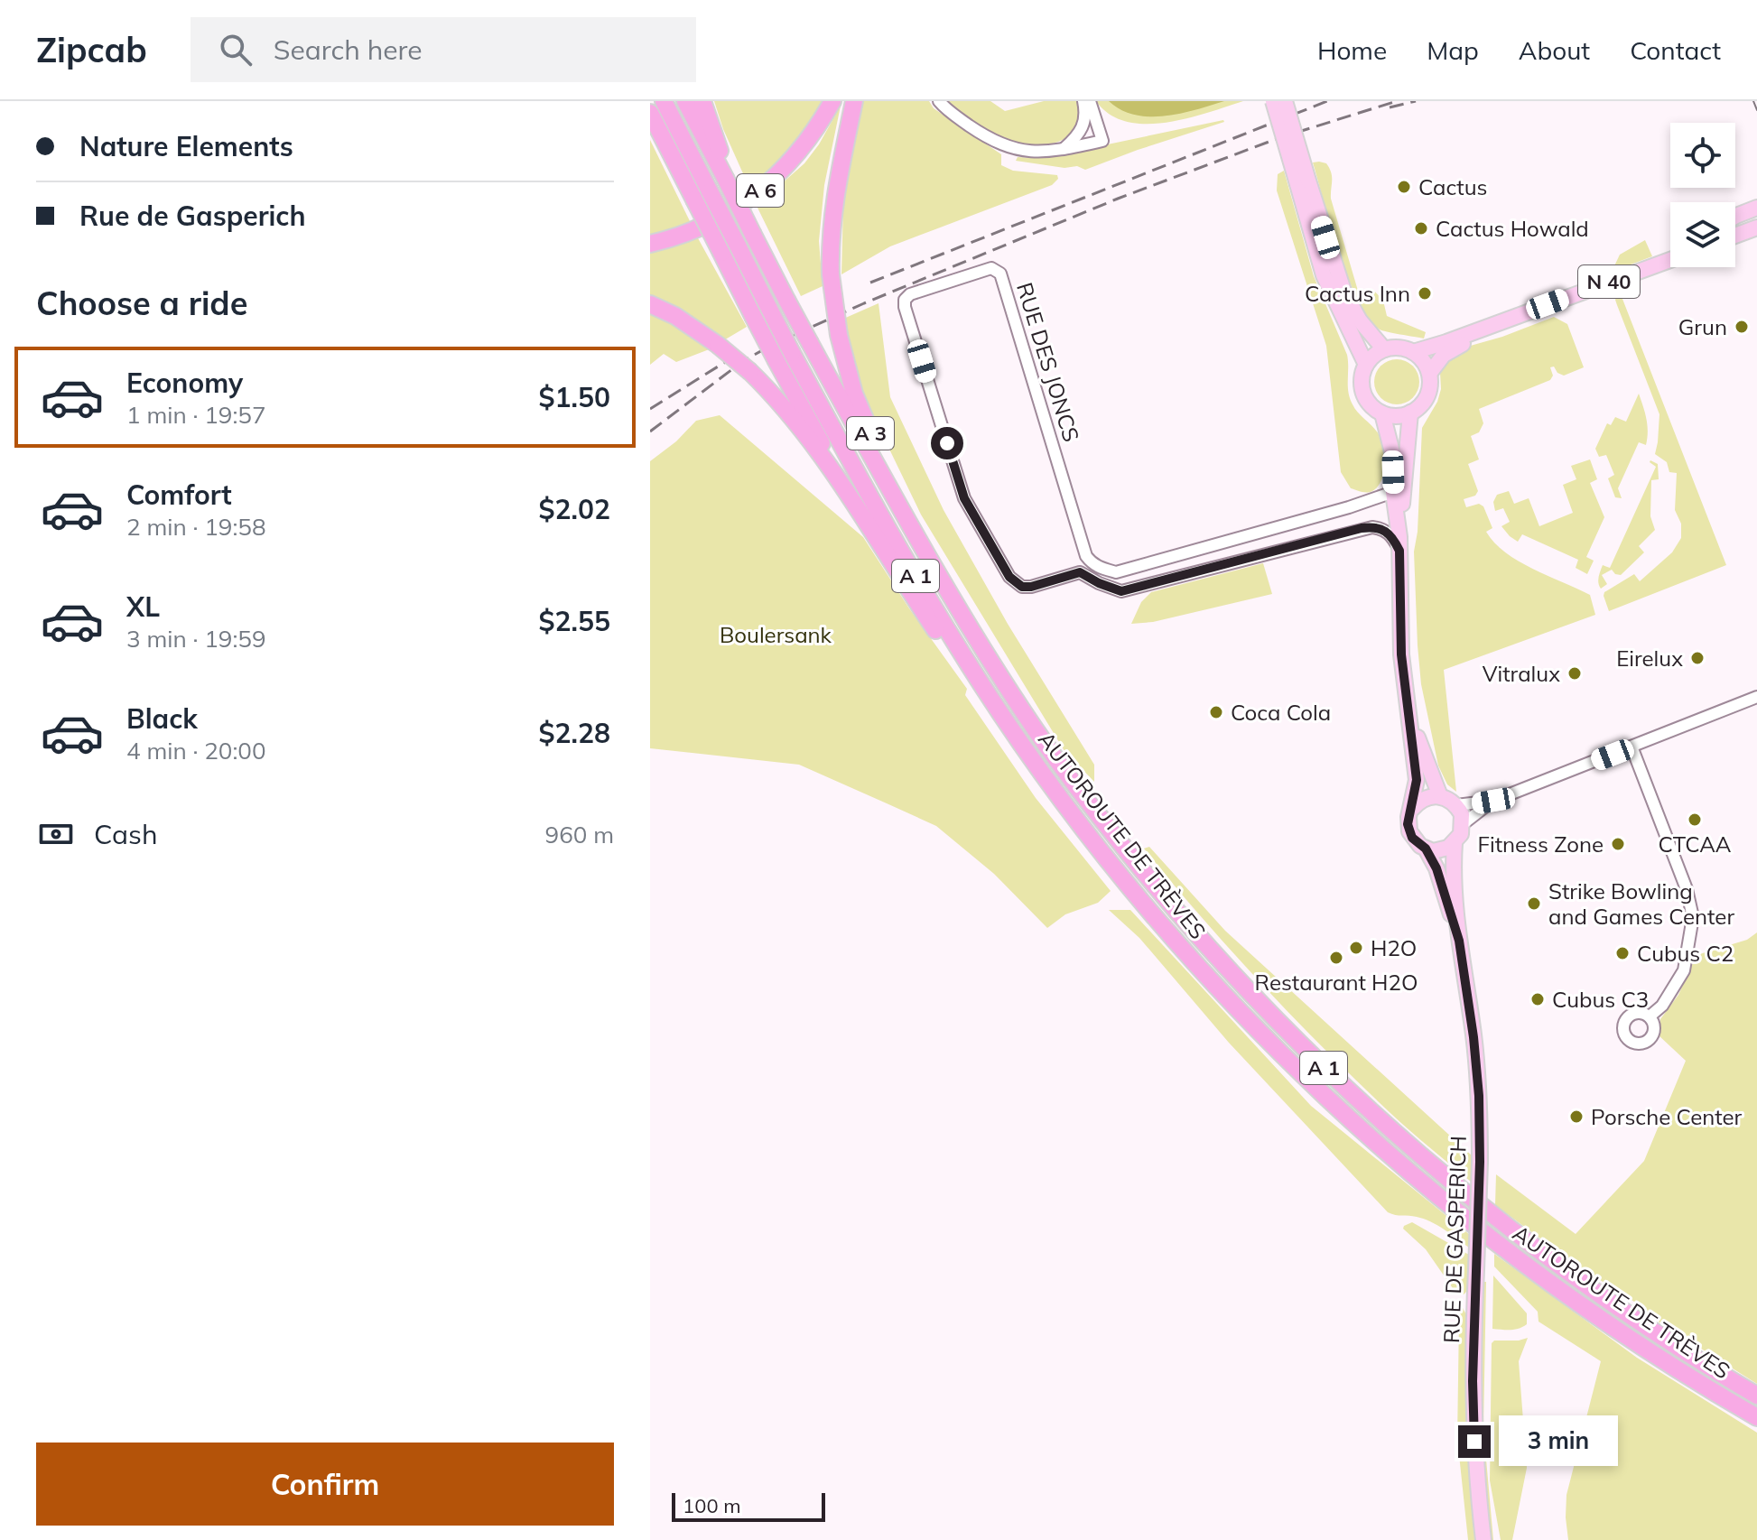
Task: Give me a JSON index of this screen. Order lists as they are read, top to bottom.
{
  "streets": {
    "highway": [
      "A 6",
      "A 3",
      "A 1",
      "AUTOROUTE DE TRÈVES"
    ],
    "main road": ["N 40", "RUE DE GASPERICH"],
    "street": ["RUE DES JONCS"]
  },
  "crossings": [
    ["A 3", "AUTOROUTE DE TRÈVES"],
    ["A 1", "AUTOROUTE DE TRÈVES"]
  ],
  "parks": ["Boulersank"],
  "places": [
    "Cactus",
    "Cactus Howald",
    "Cactus Inn",
    "Grun",
    "Eirelux",
    "Vitralux",
    "Coca Cola",
    "CTCAA",
    "Fitness Zone",
    "Strike Bowling and Games Center",
    "H2O",
    "Cubus C2",
    "Restaurant H2O",
    "Cubus C3",
    "Porsche Center"
  ],
  "scale_bar": "100 m",
  "page": {
    "header": "Zipcab",
    "search": "Search here",
    "nav": [
      "Home",
      "Map",
      "About",
      "Contact"
    ],
    "banner": ["Nature Elements", "Rue de Gasperich"],
    "heading": "Choose a ride",
    "list": [
      {
        "name": "Economy",
        "note": "1 min · 19:57",
        "value": "$1.50"
      },
      {
        "name": "Comfort",
        "note": "2 min · 19:58",
        "value": "$2.02"
      },
      {
        "name": "XL",
        "note": "3 min · 19:59",
        "value": "$2.55"
      },
      {
        "name": "Black",
        "note": "4 min · 20:00",
        "value": "$2.28"
      }
    ],
    "pay": ["Cash", "960 m"],
    "bubble": "3 min",
    "buttons": "Confirm",
    "scale": "100 m"
  }
}
